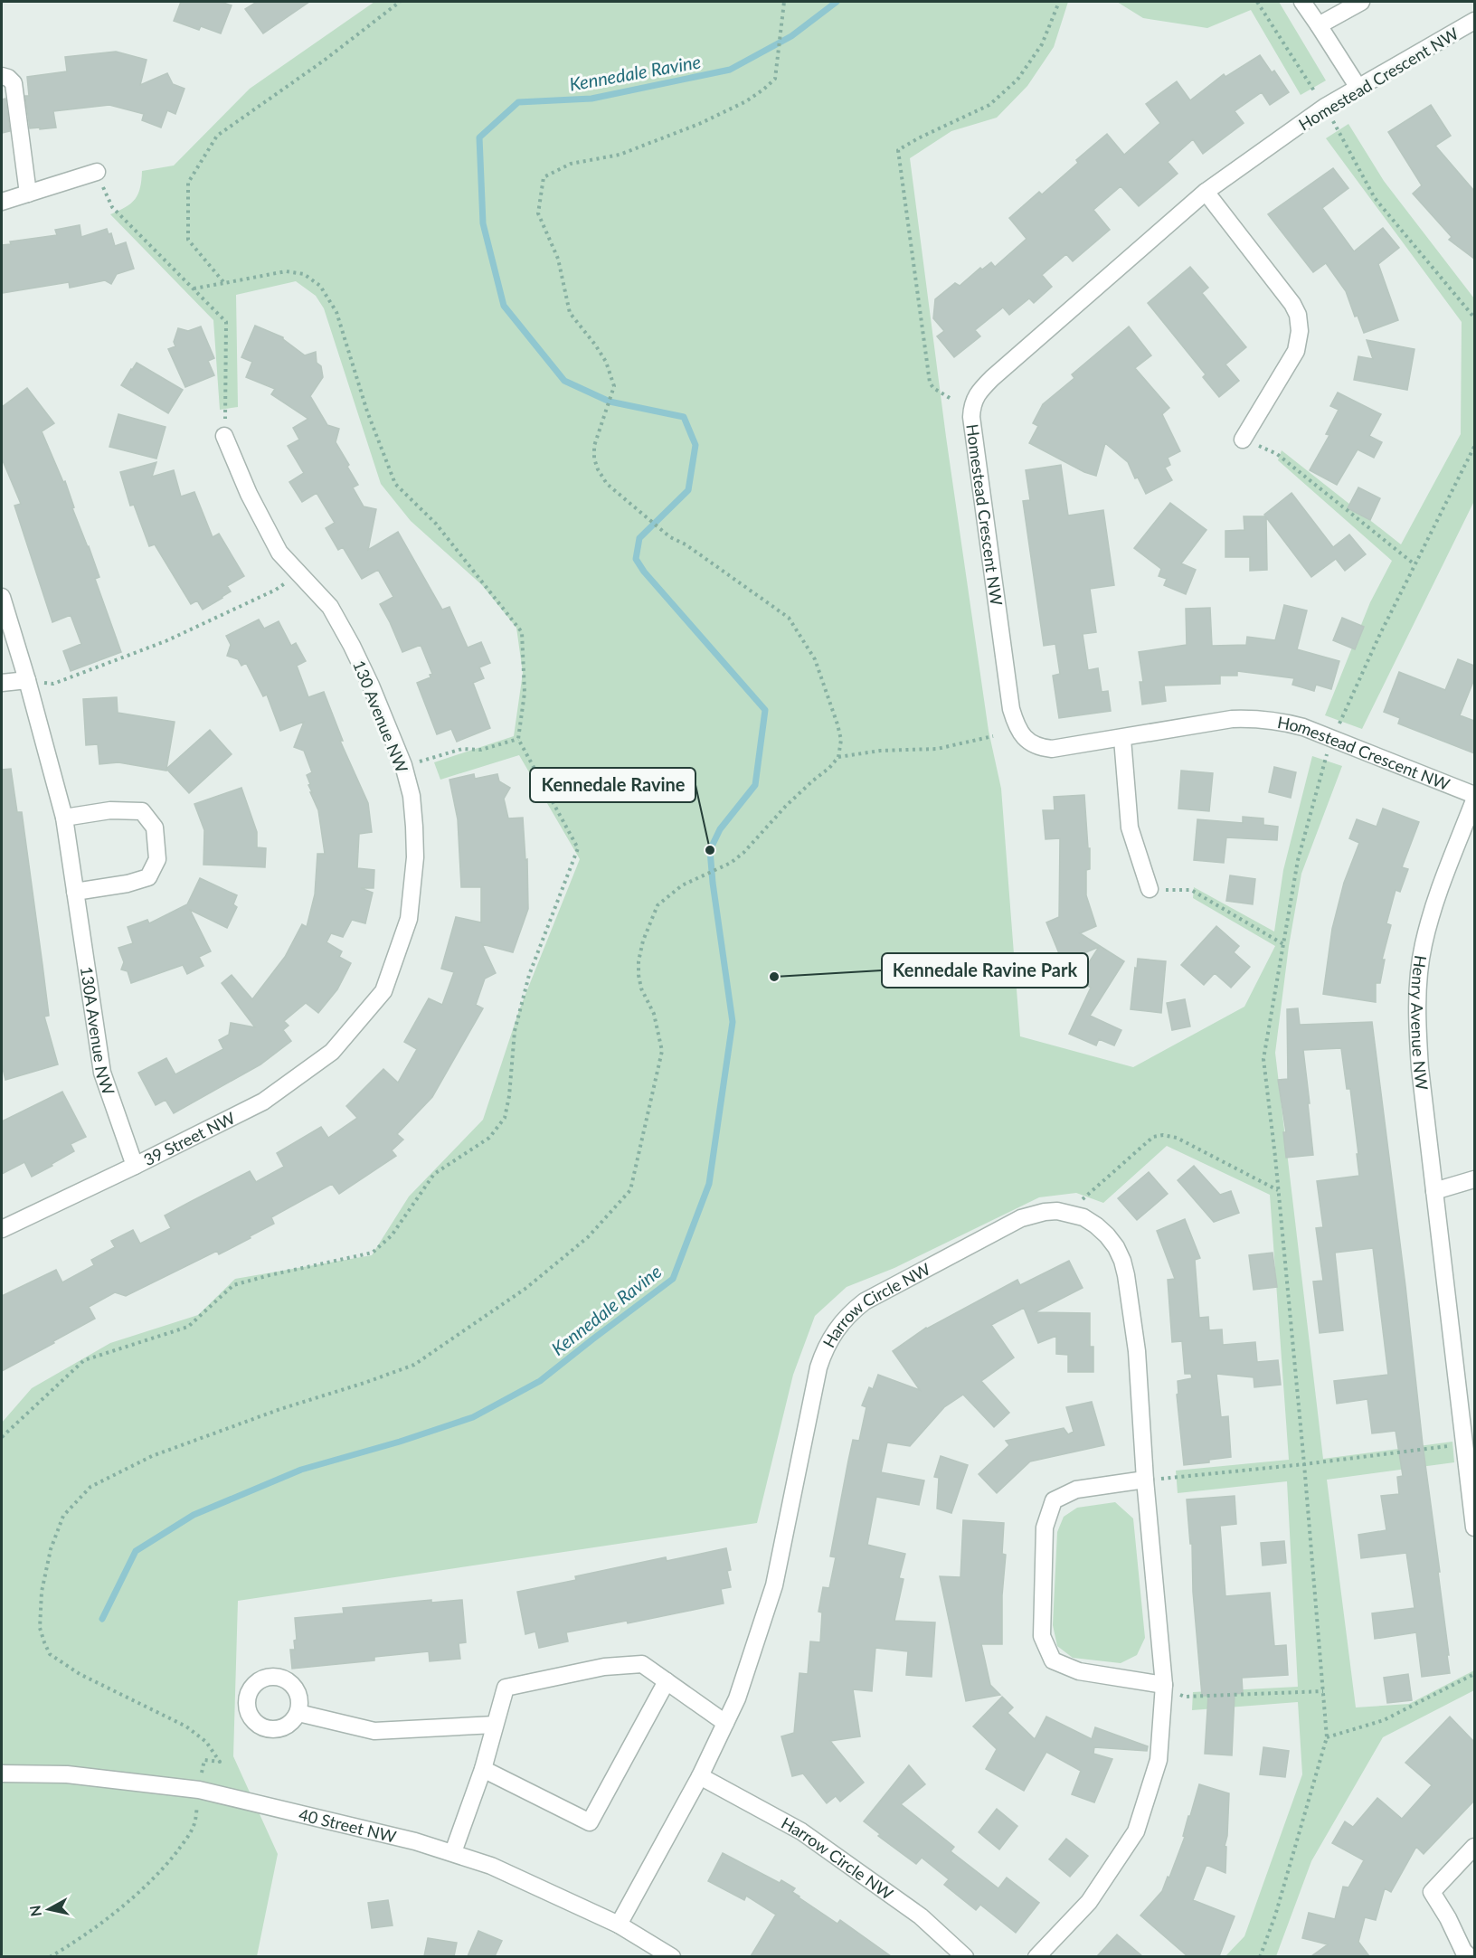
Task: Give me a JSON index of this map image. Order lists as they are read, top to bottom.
{
  "streets": {
    "street": [
      "Homestead Crescent NW",
      "130 Avenue NW",
      "Henry Avenue NW",
      "130A Avenue NW",
      "39 Street NW",
      "Harrow Circle NW",
      "40 Street NW"
    ]
  },
  "crossings": [
    ["130 Avenue NW", "39 Street NW"],
    ["130A Avenue NW", "39 Street NW"],
    ["Harrow Circle NW", "40 Street NW"]
  ],
  "water": ["Kennedale Ravine"],
  "places": ["Kennedale Ravine", "Kennedale Ravine Park"],
  "north": "left"
}
